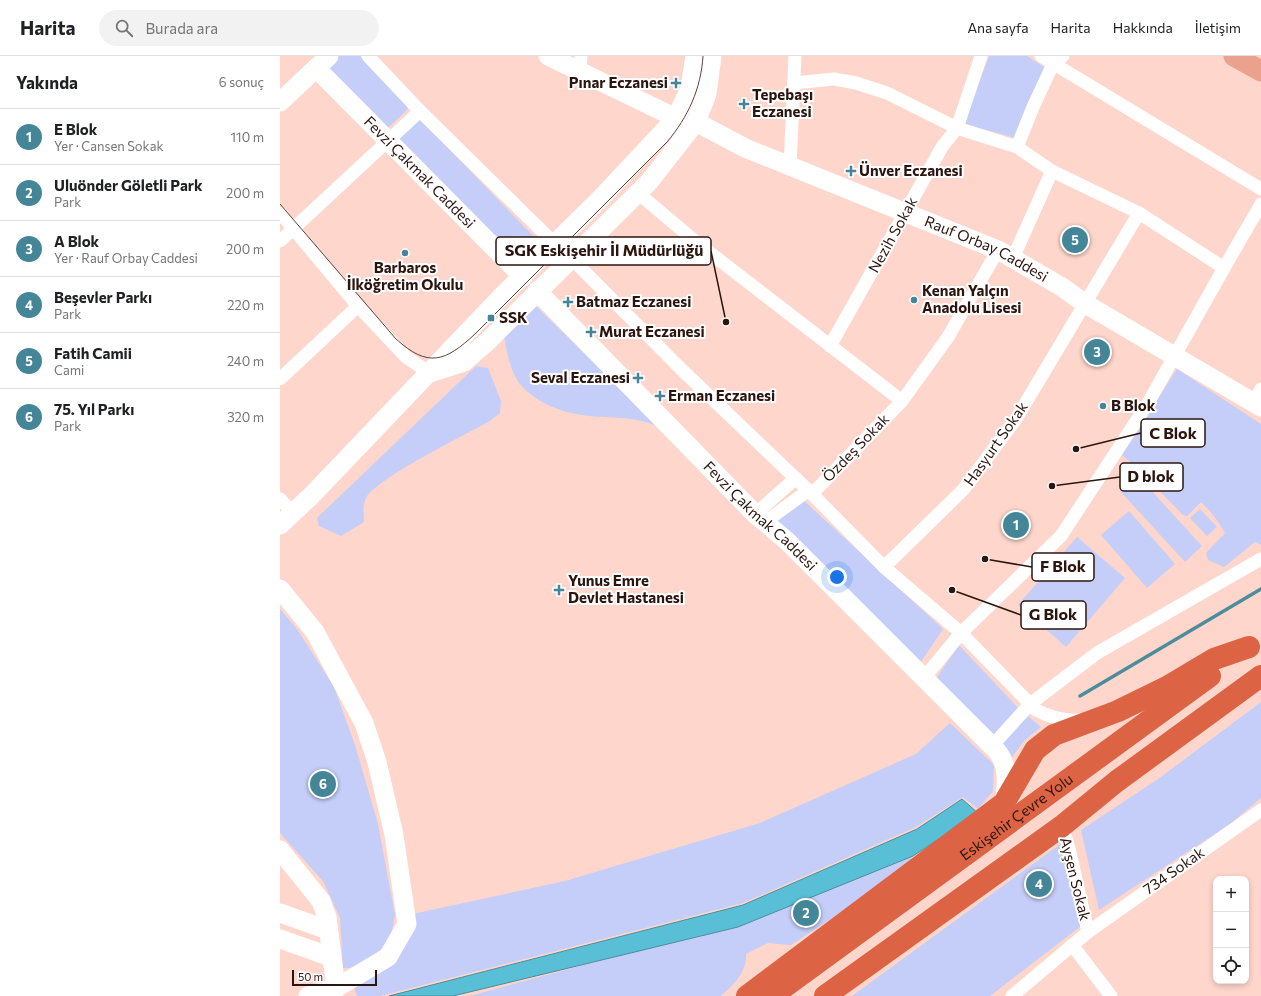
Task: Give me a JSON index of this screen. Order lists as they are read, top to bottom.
{
  "streets": {
    "highway": ["Eskişehir Çevre Yolu"],
    "street": [
      "Fevzi Çakmak Caddesi",
      "Nezih Sokak",
      "Rauf Orbay Caddesi",
      "Hasyurt Sokak",
      "Özdeş Sokak",
      "734 Sokak",
      "Ayşen Sokak"
    ]
  },
  "crossings": [
    ["Nezih Sokak", "Rauf Orbay Caddesi"],
    ["Nezih Sokak", "Özdeş Sokak"],
    ["Rauf Orbay Caddesi", "Hasyurt Sokak"],
    ["Eskişehir Çevre Yolu", "Ayşen Sokak"],
    ["734 Sokak", "Ayşen Sokak"]
  ],
  "places": {
    "health": [
      "Pınar Eczanesi",
      "Tepebaşı Eczanesi",
      "Ünver Eczanesi",
      "Batmaz Eczanesi",
      "Murat Eczanesi",
      "Seval Eczanesi",
      "Erman Eczanesi",
      "Yunus Emre Devlet Hastanesi"
    ],
    "other": [
      "Barbaros İlköğretim Okulu",
      "Kenan Yalçın Anadolu Lisesi",
      "SGK Eskişehir İl Müdürlüğü",
      "B Blok",
      "C Blok",
      "D blok",
      "F Blok",
      "G Blok"
    ],
    "transit": ["SSK"]
  },
  "scale_bar": "50 m",
  "page": {
    "header": "Harita",
    "search": "Burada ara",
    "nav": [
      "Ana sayfa",
      "Harita",
      "Hakkında",
      "İletişim"
    ],
    "heading": ["Yakında", "6 sonuç"],
    "list": [
      {
        "mark": "1",
        "name": "E Blok",
        "note": "Yer · Cansen Sokak",
        "value": "110 m"
      },
      {
        "mark": "2",
        "name": "Uluönder Göletli Park",
        "note": "Park",
        "value": "200 m"
      },
      {
        "mark": "3",
        "name": "A Blok",
        "note": "Yer · Rauf Orbay Caddesi",
        "value": "200 m"
      },
      {
        "mark": "4",
        "name": "Beşevler Parkı",
        "note": "Park",
        "value": "220 m"
      },
      {
        "mark": "5",
        "name": "Fatih Camii",
        "note": "Cami",
        "value": "240 m"
      },
      {
        "mark": "6",
        "name": "75. Yıl Parkı",
        "note": "Park",
        "value": "320 m"
      }
    ],
    "pins": [
      "5",
      "3",
      "1",
      "6",
      "4",
      "2"
    ],
    "map_buttons": ["+", "−"],
    "scale": "50 m"
  }
}
